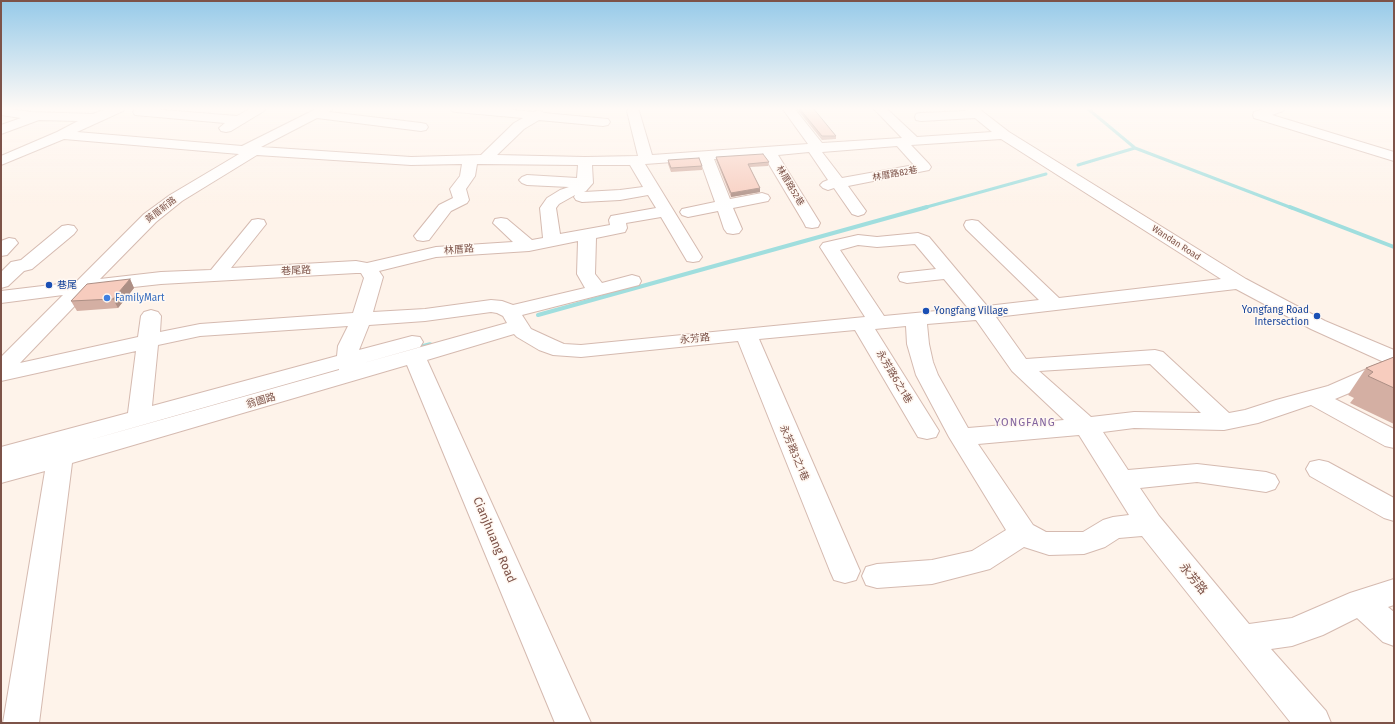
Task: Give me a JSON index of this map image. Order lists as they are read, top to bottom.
{
  "streets": {
    "street": [
      "林厝路82巷",
      "林厝路52巷",
      "黃厝新路",
      "Wandan Road",
      "林厝路",
      "巷尾路",
      "永芳路",
      "永芳路6之1巷",
      "翁園路",
      "永芳路3之1巷",
      "Cianjhuang Road"
    ]
  },
  "crossings": [
    ["林厝路82巷", "林厝路52巷"],
    ["黃厝新路", "巷尾路"],
    ["Wandan Road", "永芳路"],
    ["林厝路", "巷尾路"],
    ["永芳路", "永芳路6之1巷"],
    ["永芳路", "翁園路"],
    ["永芳路", "永芳路3之1巷"],
    ["翁園路", "Cianjhuang Road"]
  ],
  "districts": ["YONGFANG"],
  "places": [
    "巷尾",
    "FamilyMart",
    "Yongfang Village",
    "Yongfang Road Intersection"
  ]
}
